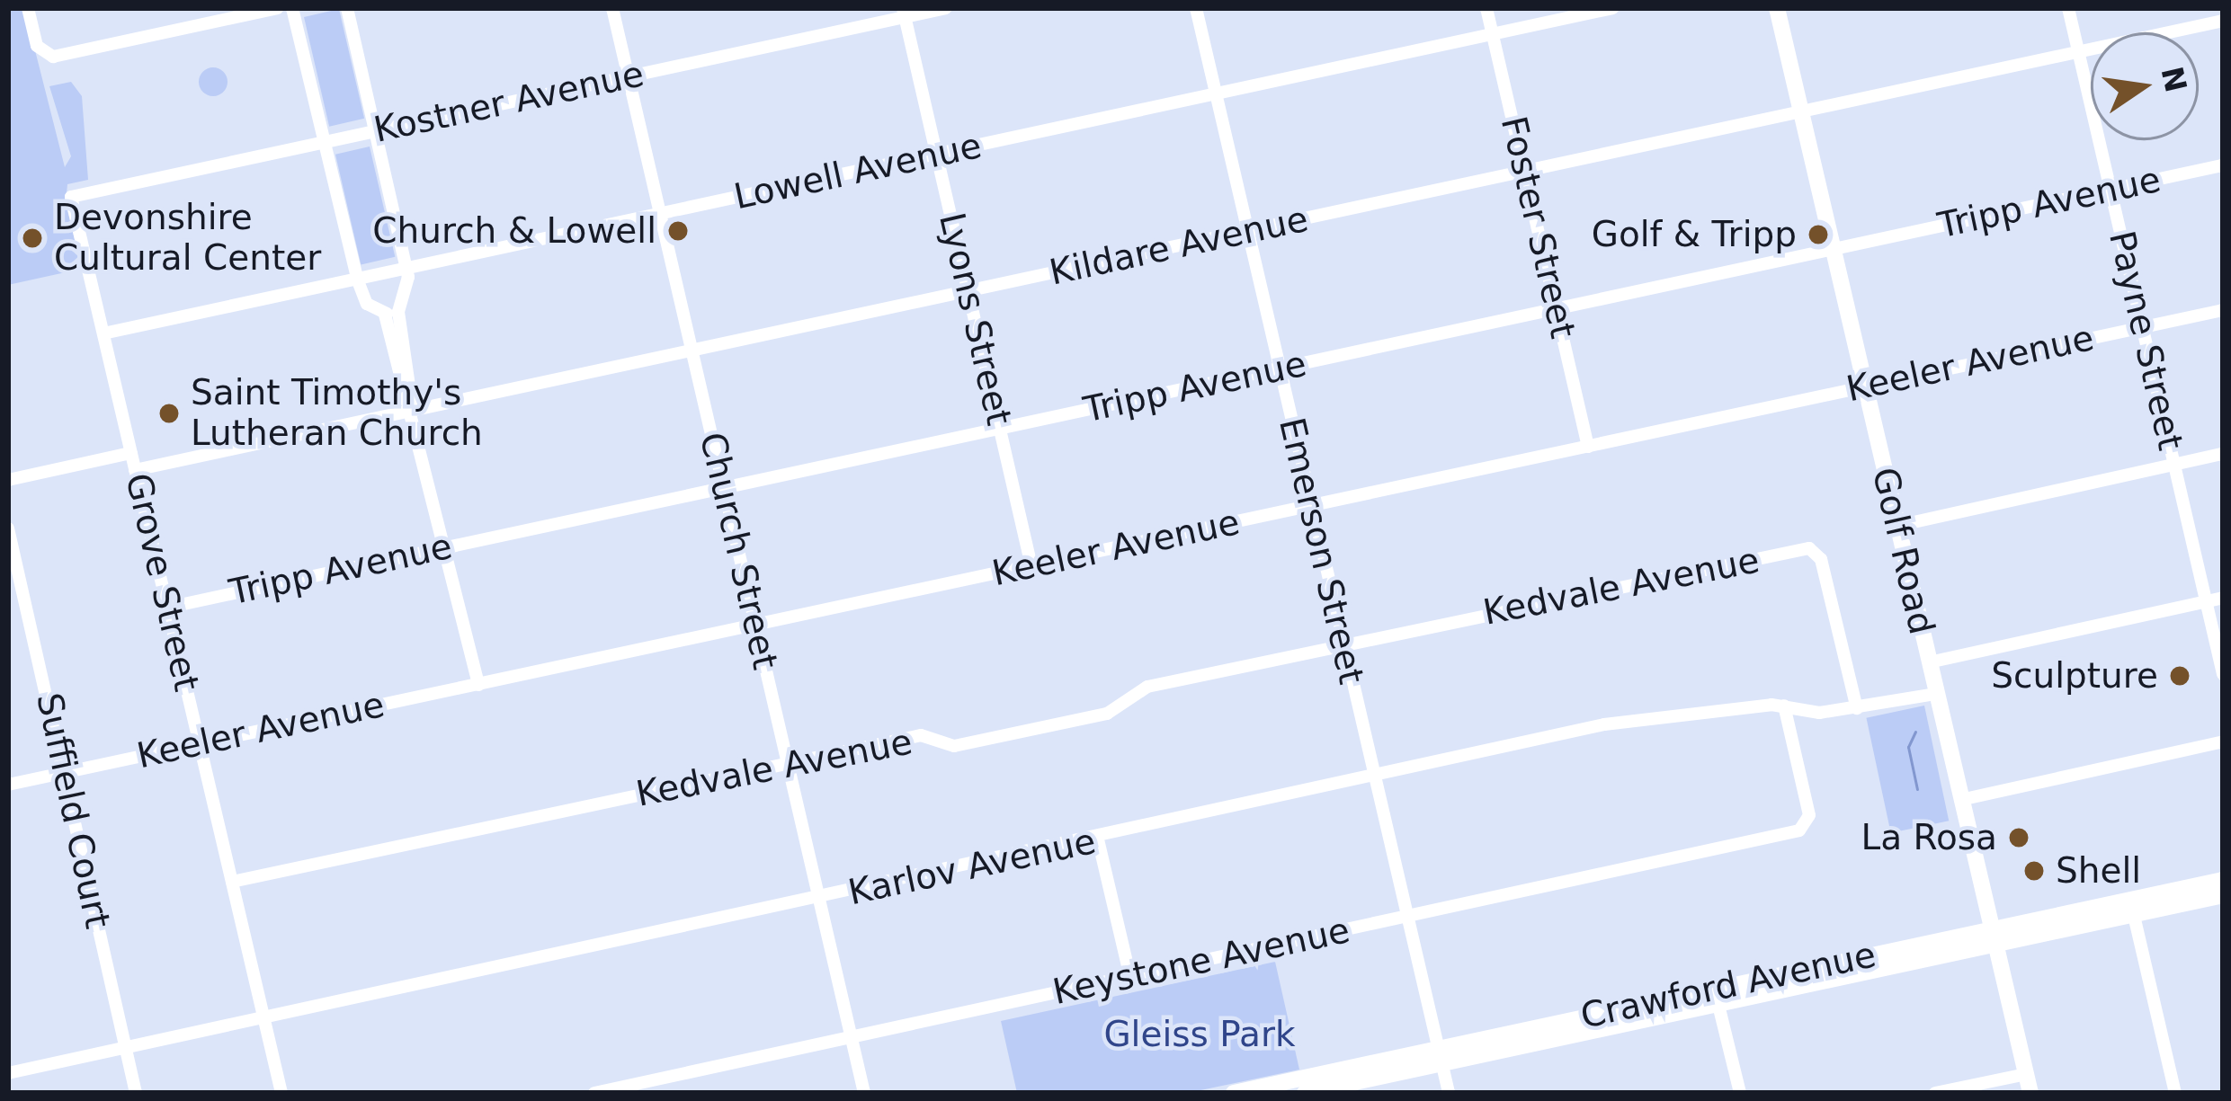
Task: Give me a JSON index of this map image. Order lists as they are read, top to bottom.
{
  "streets": {
    "main road": ["Golf Road", "Crawford Avenue"],
    "street": [
      "Kostner Avenue",
      "Lowell Avenue",
      "Tripp Avenue",
      "Foster Street",
      "Kildare Avenue",
      "Lyons Street",
      "Payne Street",
      "Keeler Avenue",
      "Church Street",
      "Emerson Street",
      "Grove Street",
      "Kedvale Avenue",
      "Suffield Court",
      "Karlov Avenue",
      "Keystone Avenue"
    ]
  },
  "crossings": [
    ["Kostner Avenue", "Lyons Street"],
    ["Kostner Avenue", "Church Street"],
    ["Kostner Avenue", "Grove Street"],
    ["Lowell Avenue", "Foster Street"],
    ["Lowell Avenue", "Lyons Street"],
    ["Lowell Avenue", "Church Street"],
    ["Lowell Avenue", "Emerson Street"],
    ["Lowell Avenue", "Grove Street"],
    ["Tripp Avenue", "Foster Street"],
    ["Tripp Avenue", "Lyons Street"],
    ["Tripp Avenue", "Payne Street"],
    ["Tripp Avenue", "Church Street"],
    ["Tripp Avenue", "Emerson Street"],
    ["Tripp Avenue", "Golf Road"],
    ["Tripp Avenue", "Grove Street"],
    ["Foster Street", "Kildare Avenue"],
    ["Foster Street", "Keeler Avenue"],
    ["Kildare Avenue", "Lyons Street"],
    ["Kildare Avenue", "Payne Street"],
    ["Kildare Avenue", "Church Street"],
    ["Kildare Avenue", "Emerson Street"],
    ["Kildare Avenue", "Golf Road"],
    ["Kildare Avenue", "Grove Street"],
    ["Lyons Street", "Keeler Avenue"],
    ["Payne Street", "Keeler Avenue"],
    ["Keeler Avenue", "Church Street"],
    ["Keeler Avenue", "Emerson Street"],
    ["Keeler Avenue", "Golf Road"],
    ["Keeler Avenue", "Grove Street"],
    ["Keeler Avenue", "Suffield Court"],
    ["Church Street", "Kedvale Avenue"],
    ["Church Street", "Karlov Avenue"],
    ["Church Street", "Keystone Avenue"],
    ["Emerson Street", "Kedvale Avenue"],
    ["Emerson Street", "Karlov Avenue"],
    ["Emerson Street", "Keystone Avenue"],
    ["Emerson Street", "Crawford Avenue"],
    ["Golf Road", "Karlov Avenue"],
    ["Golf Road", "Crawford Avenue"],
    ["Grove Street", "Kedvale Avenue"],
    ["Grove Street", "Karlov Avenue"],
    ["Kedvale Avenue", "Karlov Avenue"],
    ["Suffield Court", "Karlov Avenue"],
    ["Karlov Avenue", "Keystone Avenue"]
  ],
  "parks": ["Gleiss Park"],
  "places": [
    "Church & Lowell",
    "Golf & Tripp",
    "Devonshire Cultural Center",
    "Saint Timothy's Lutheran Church",
    "Sculpture",
    "La Rosa",
    "Shell"
  ],
  "north": "right"
}
